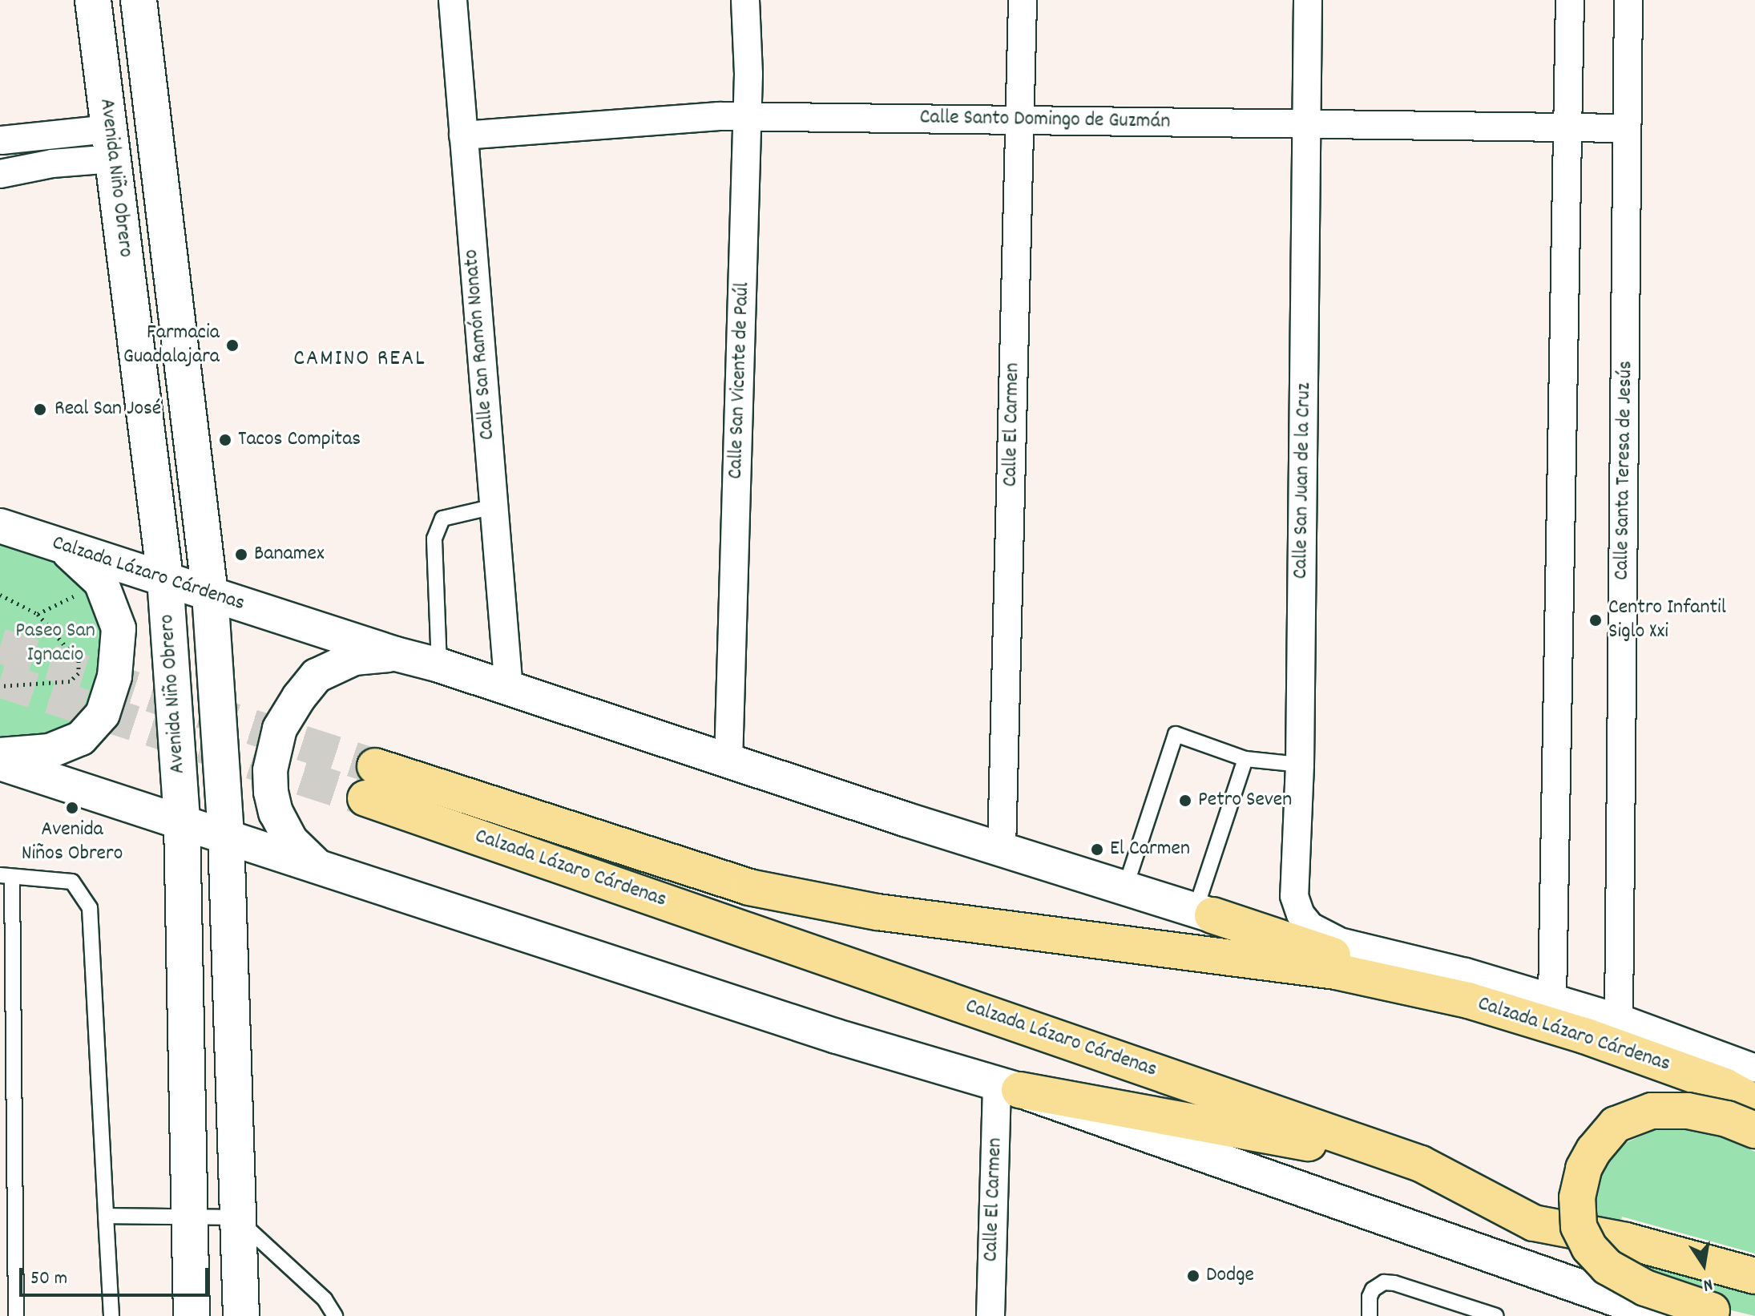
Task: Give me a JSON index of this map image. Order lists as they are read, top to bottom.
{
  "streets": {
    "highway": ["Calzada Lázaro Cárdenas"],
    "main road": ["Avenida Niño Obrero"],
    "street": [
      "Calle Santo Domingo de Guzmán",
      "Calle San Ramón Nonato",
      "Calle San Vicente de Paúl",
      "Calle El Carmen",
      "Calle Santa Teresa de Jesús",
      "Calle San Juan de la Cruz"
    ]
  },
  "crossings": [
    ["Calle Santo Domingo de Guzmán", "Calle San Ramón Nonato"],
    ["Calle Santo Domingo de Guzmán", "Calle San Vicente de Paúl"],
    ["Calle Santo Domingo de Guzmán", "Calle El Carmen"],
    ["Calle Santo Domingo de Guzmán", "Calle Santa Teresa de Jesús"],
    ["Calle Santo Domingo de Guzmán", "Calle San Juan de la Cruz"],
    ["Avenida Niño Obrero", "Calzada Lázaro Cárdenas"],
    ["Calle San Ramón Nonato", "Calzada Lázaro Cárdenas"],
    ["Calle San Vicente de Paúl", "Calzada Lázaro Cárdenas"],
    ["Calle El Carmen", "Calzada Lázaro Cárdenas"]
  ],
  "districts": ["CAMINO REAL"],
  "parks": ["Paseo San Ignacio"],
  "places": [
    "Farmacia Guadalajara",
    "Real San José",
    "Tacos Compitas",
    "Banamex",
    "Centro Infantil Siglo Xxi",
    "Petro Seven",
    "Avenida Niños Obrero",
    "El Carmen",
    "Dodge"
  ],
  "scale_bar": "50 m",
  "north": "bottom"
}
